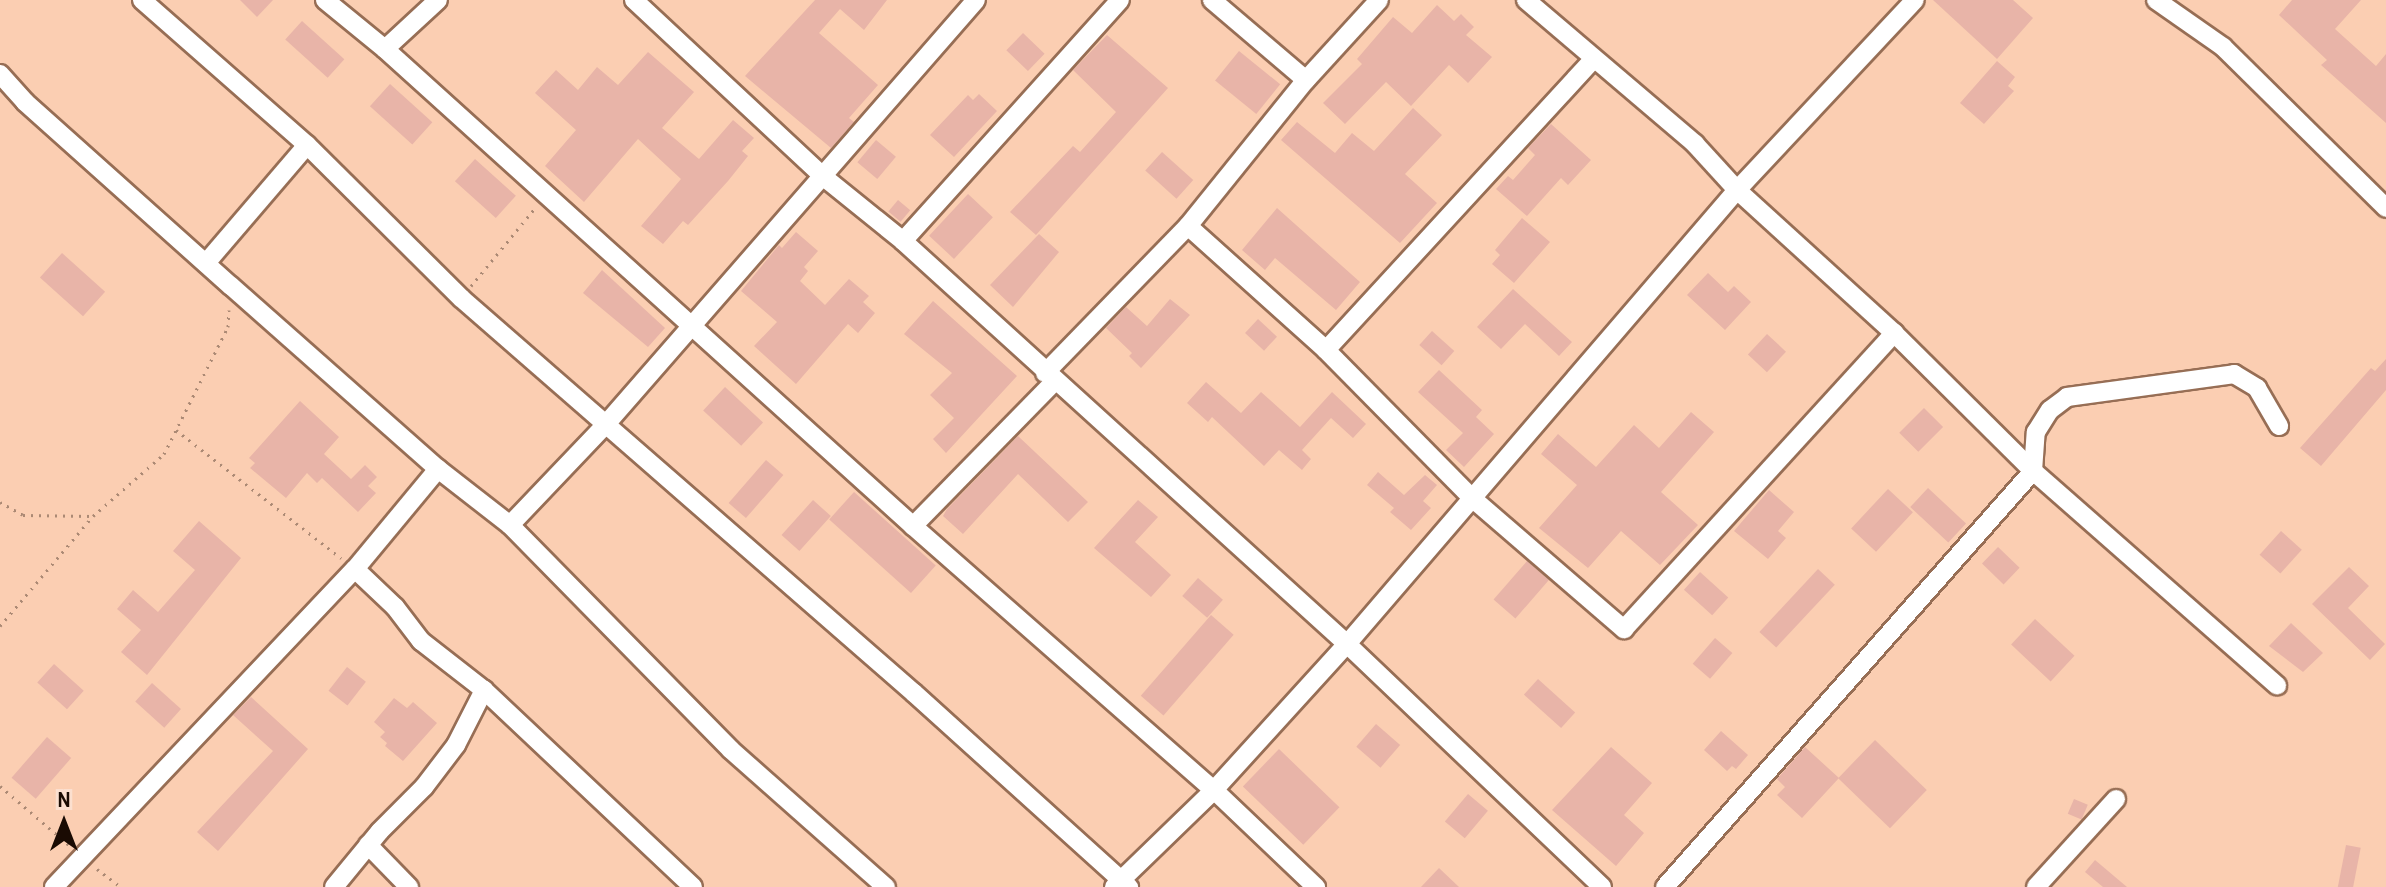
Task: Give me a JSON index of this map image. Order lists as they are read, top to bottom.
{
  "north": "top"
}
